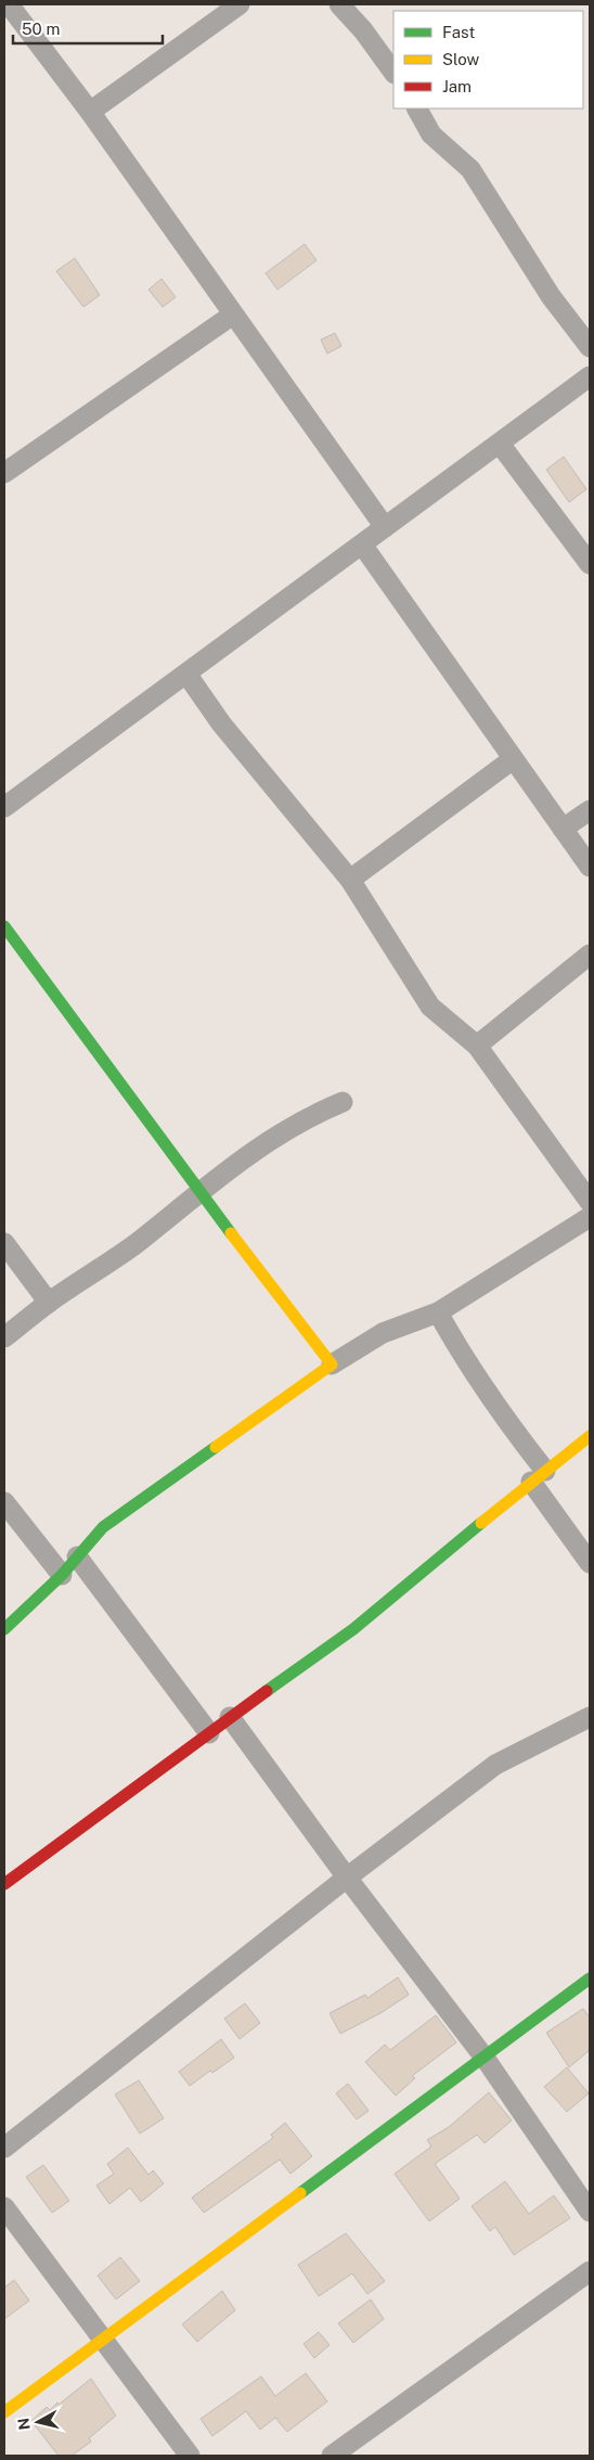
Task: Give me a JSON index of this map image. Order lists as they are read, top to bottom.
{
  "legend": ["Fast", "Slow", "Jam"],
  "scale_bar": "50 m",
  "north": "left"
}
